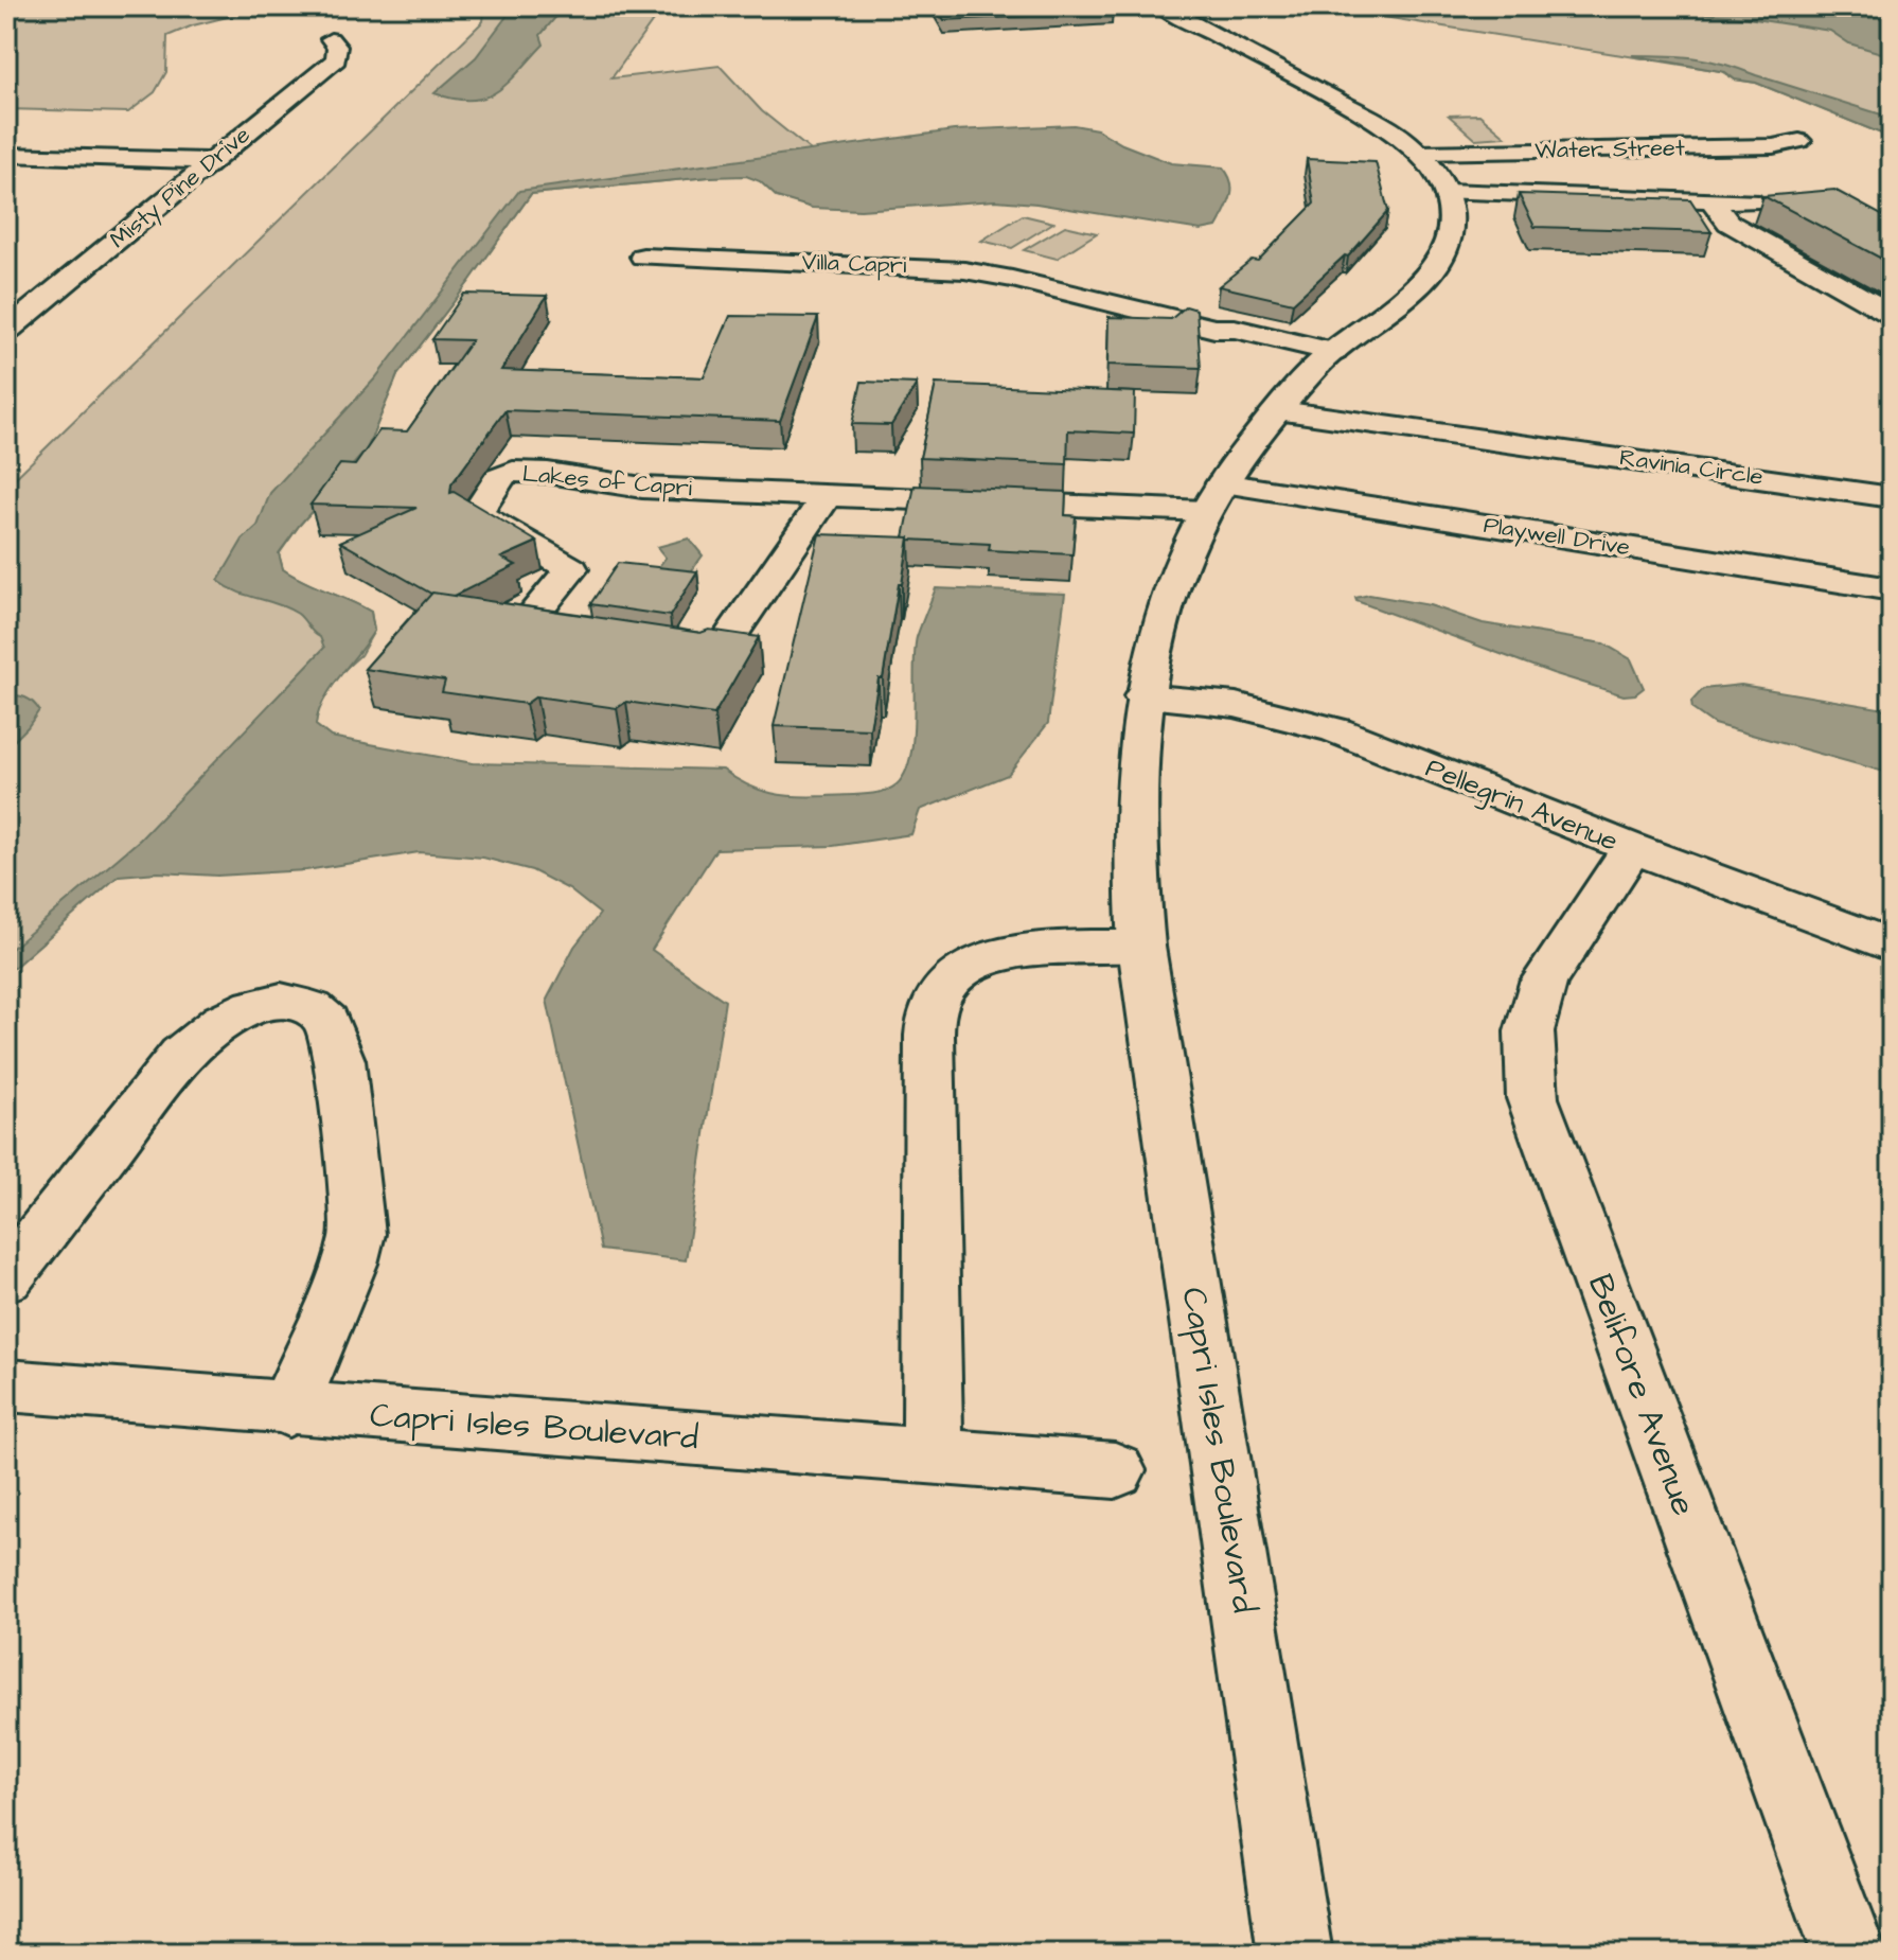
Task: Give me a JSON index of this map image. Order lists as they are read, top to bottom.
{
  "streets": {
    "street": [
      "Water Street",
      "Misty Pine Drive",
      "Villa Capri",
      "Ravinia Circle",
      "Lakes of Capri",
      "Playwell Drive",
      "Pellegrin Avenue",
      "Belifore Avenue",
      "Capri Isles Boulevard"
    ]
  },
  "crossings": [
    ["Villa Capri", "Capri Isles Boulevard"],
    ["Ravinia Circle", "Capri Isles Boulevard"],
    ["Lakes of Capri", "Playwell Drive"],
    ["Lakes of Capri", "Capri Isles Boulevard"],
    ["Playwell Drive", "Capri Isles Boulevard"],
    ["Pellegrin Avenue", "Belifore Avenue"],
    ["Pellegrin Avenue", "Capri Isles Boulevard"]
  ]
}
